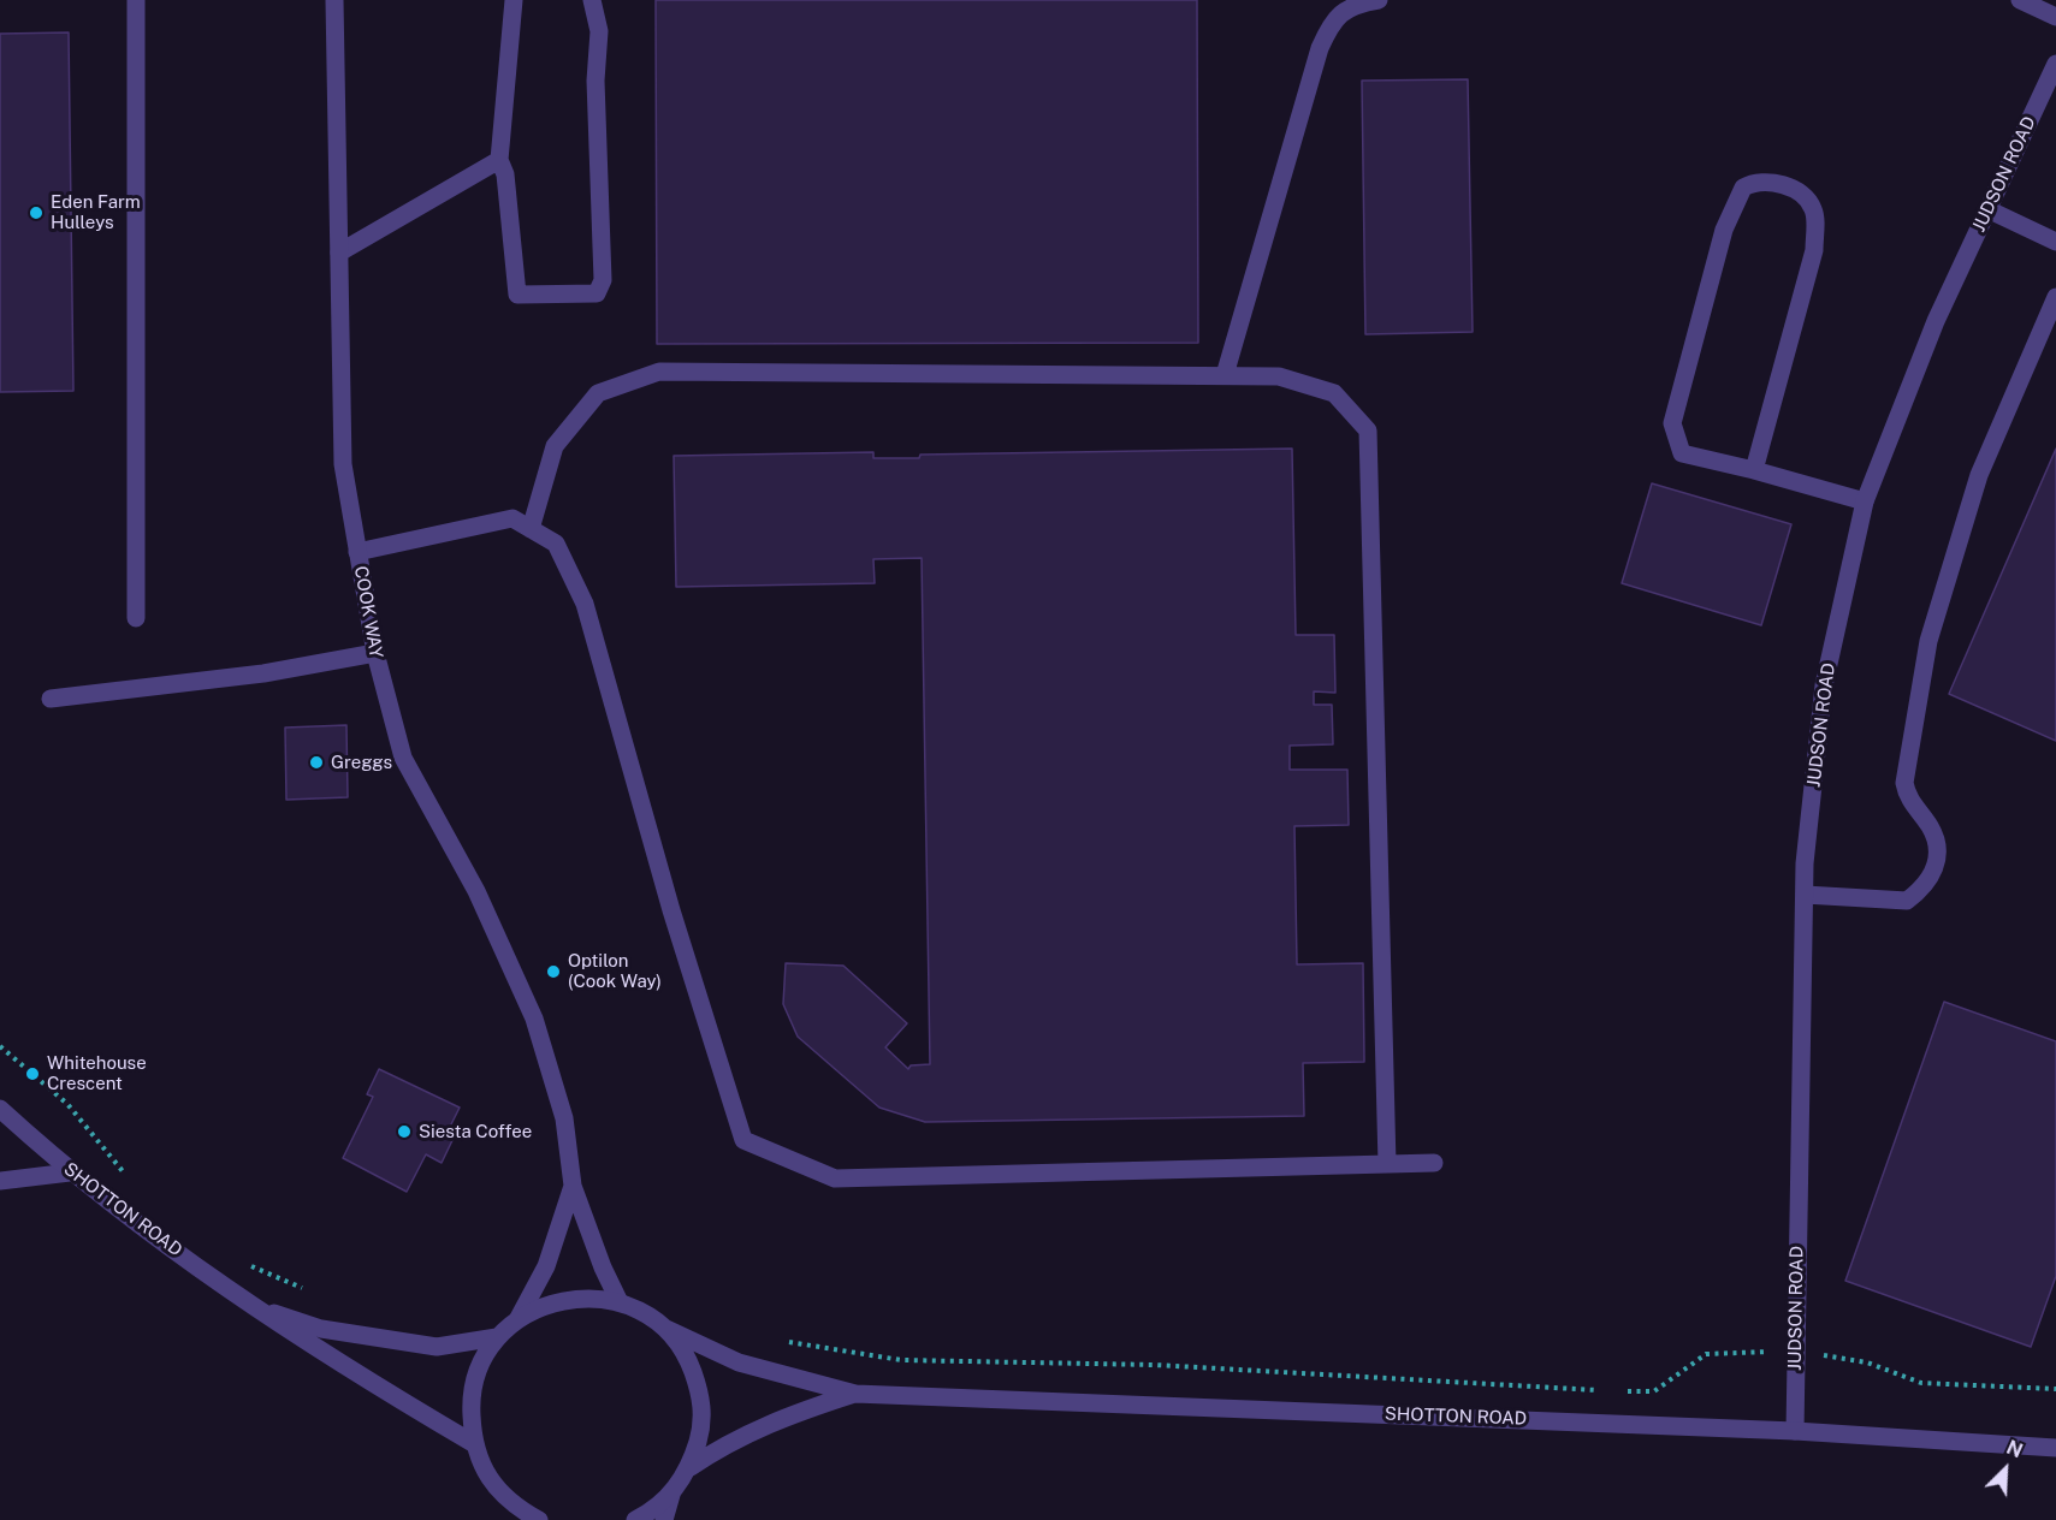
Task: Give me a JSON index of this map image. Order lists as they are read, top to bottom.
{
  "streets": {
    "street": ["JUDSON ROAD", "COOK WAY", "SHOTTON ROAD"]
  },
  "crossings": [
    ["JUDSON ROAD", "SHOTTON ROAD"]
  ],
  "places": [
    "Eden Farm Hulleys",
    "Greggs",
    "Optilon (Cook Way)",
    "Whitehouse Crescent",
    "Siesta Coffee"
  ],
  "north": "top right"
}
